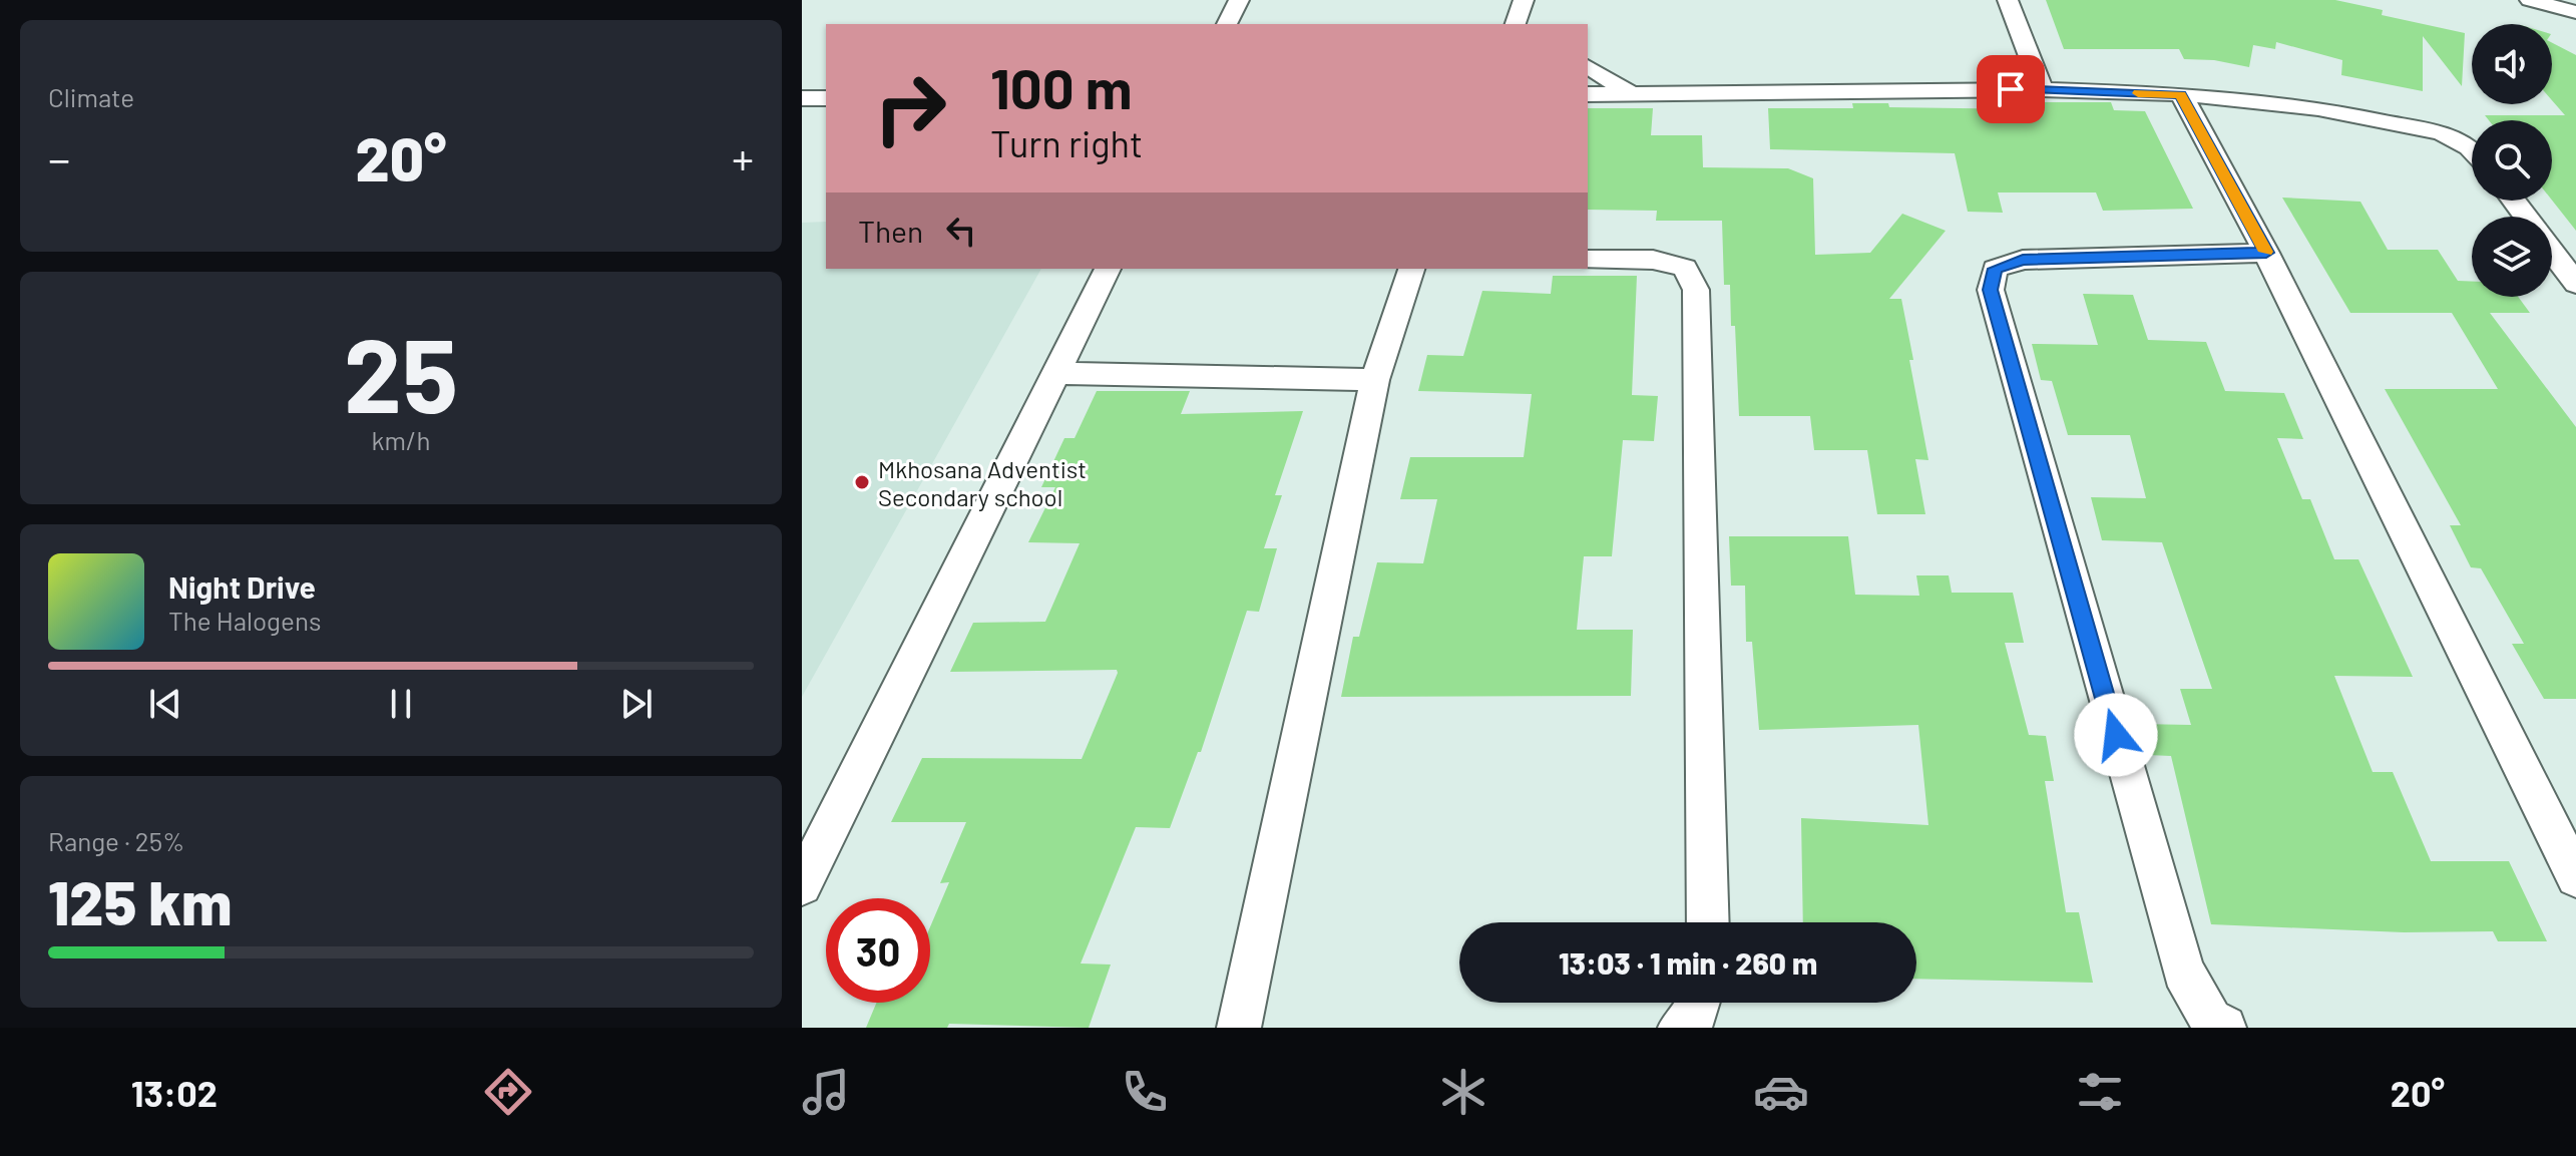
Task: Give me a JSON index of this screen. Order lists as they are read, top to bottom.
{
  "places": ["Mkhosana Adventist Secondary school"],
  "page": {
    "tile": [
      "Climate",
      ["25", "km/h"],
      ["Range · 25%", "125 km"]
    ],
    "turn": ["100 m", "Turn right"],
    "heat": ["−", "20°", "+"],
    "then": "Then",
    "song": ["Night Drive", "The Halogens"],
    "limit": "30",
    "trip": "13:03 · 1 min · 260 m",
    "tabs": ["13:02", "20°"]
  }
}
